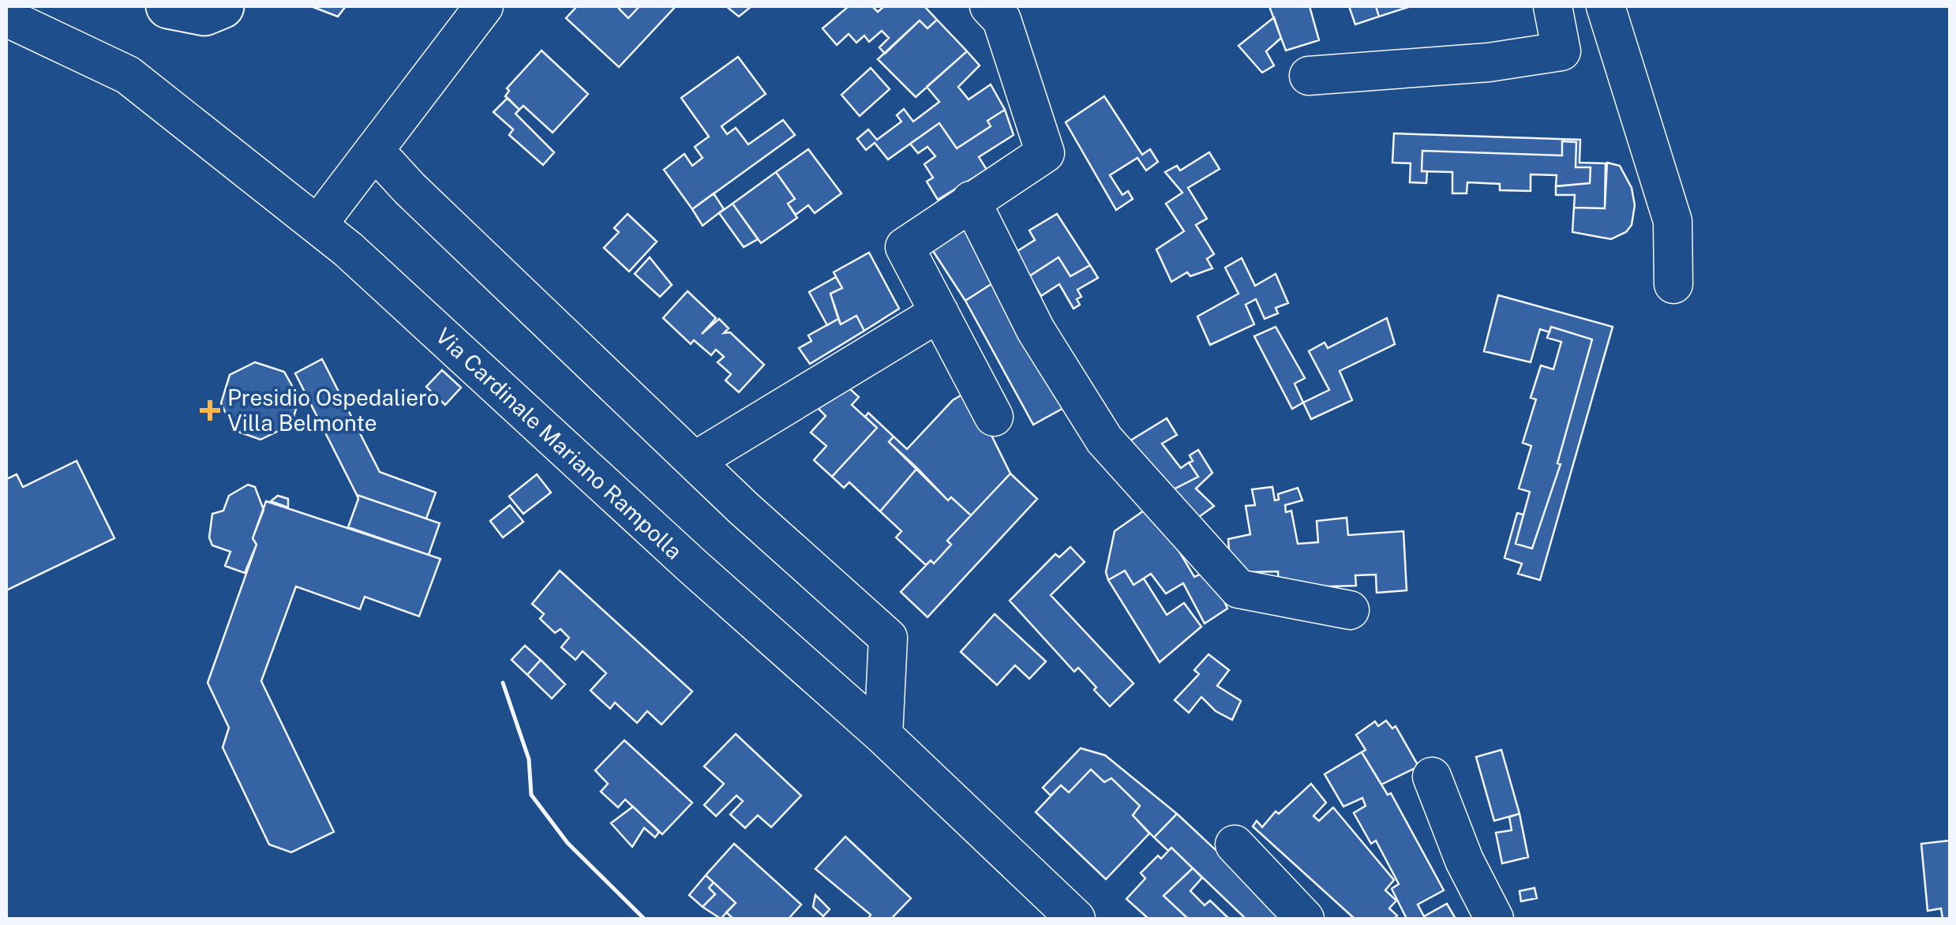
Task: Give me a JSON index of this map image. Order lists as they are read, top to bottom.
{
  "streets": {
    "street": ["Via Cardinale Mariano Rampolla"]
  },
  "places": {
    "health": ["Presidio Ospedaliero Villa Belmonte"]
  }
}
